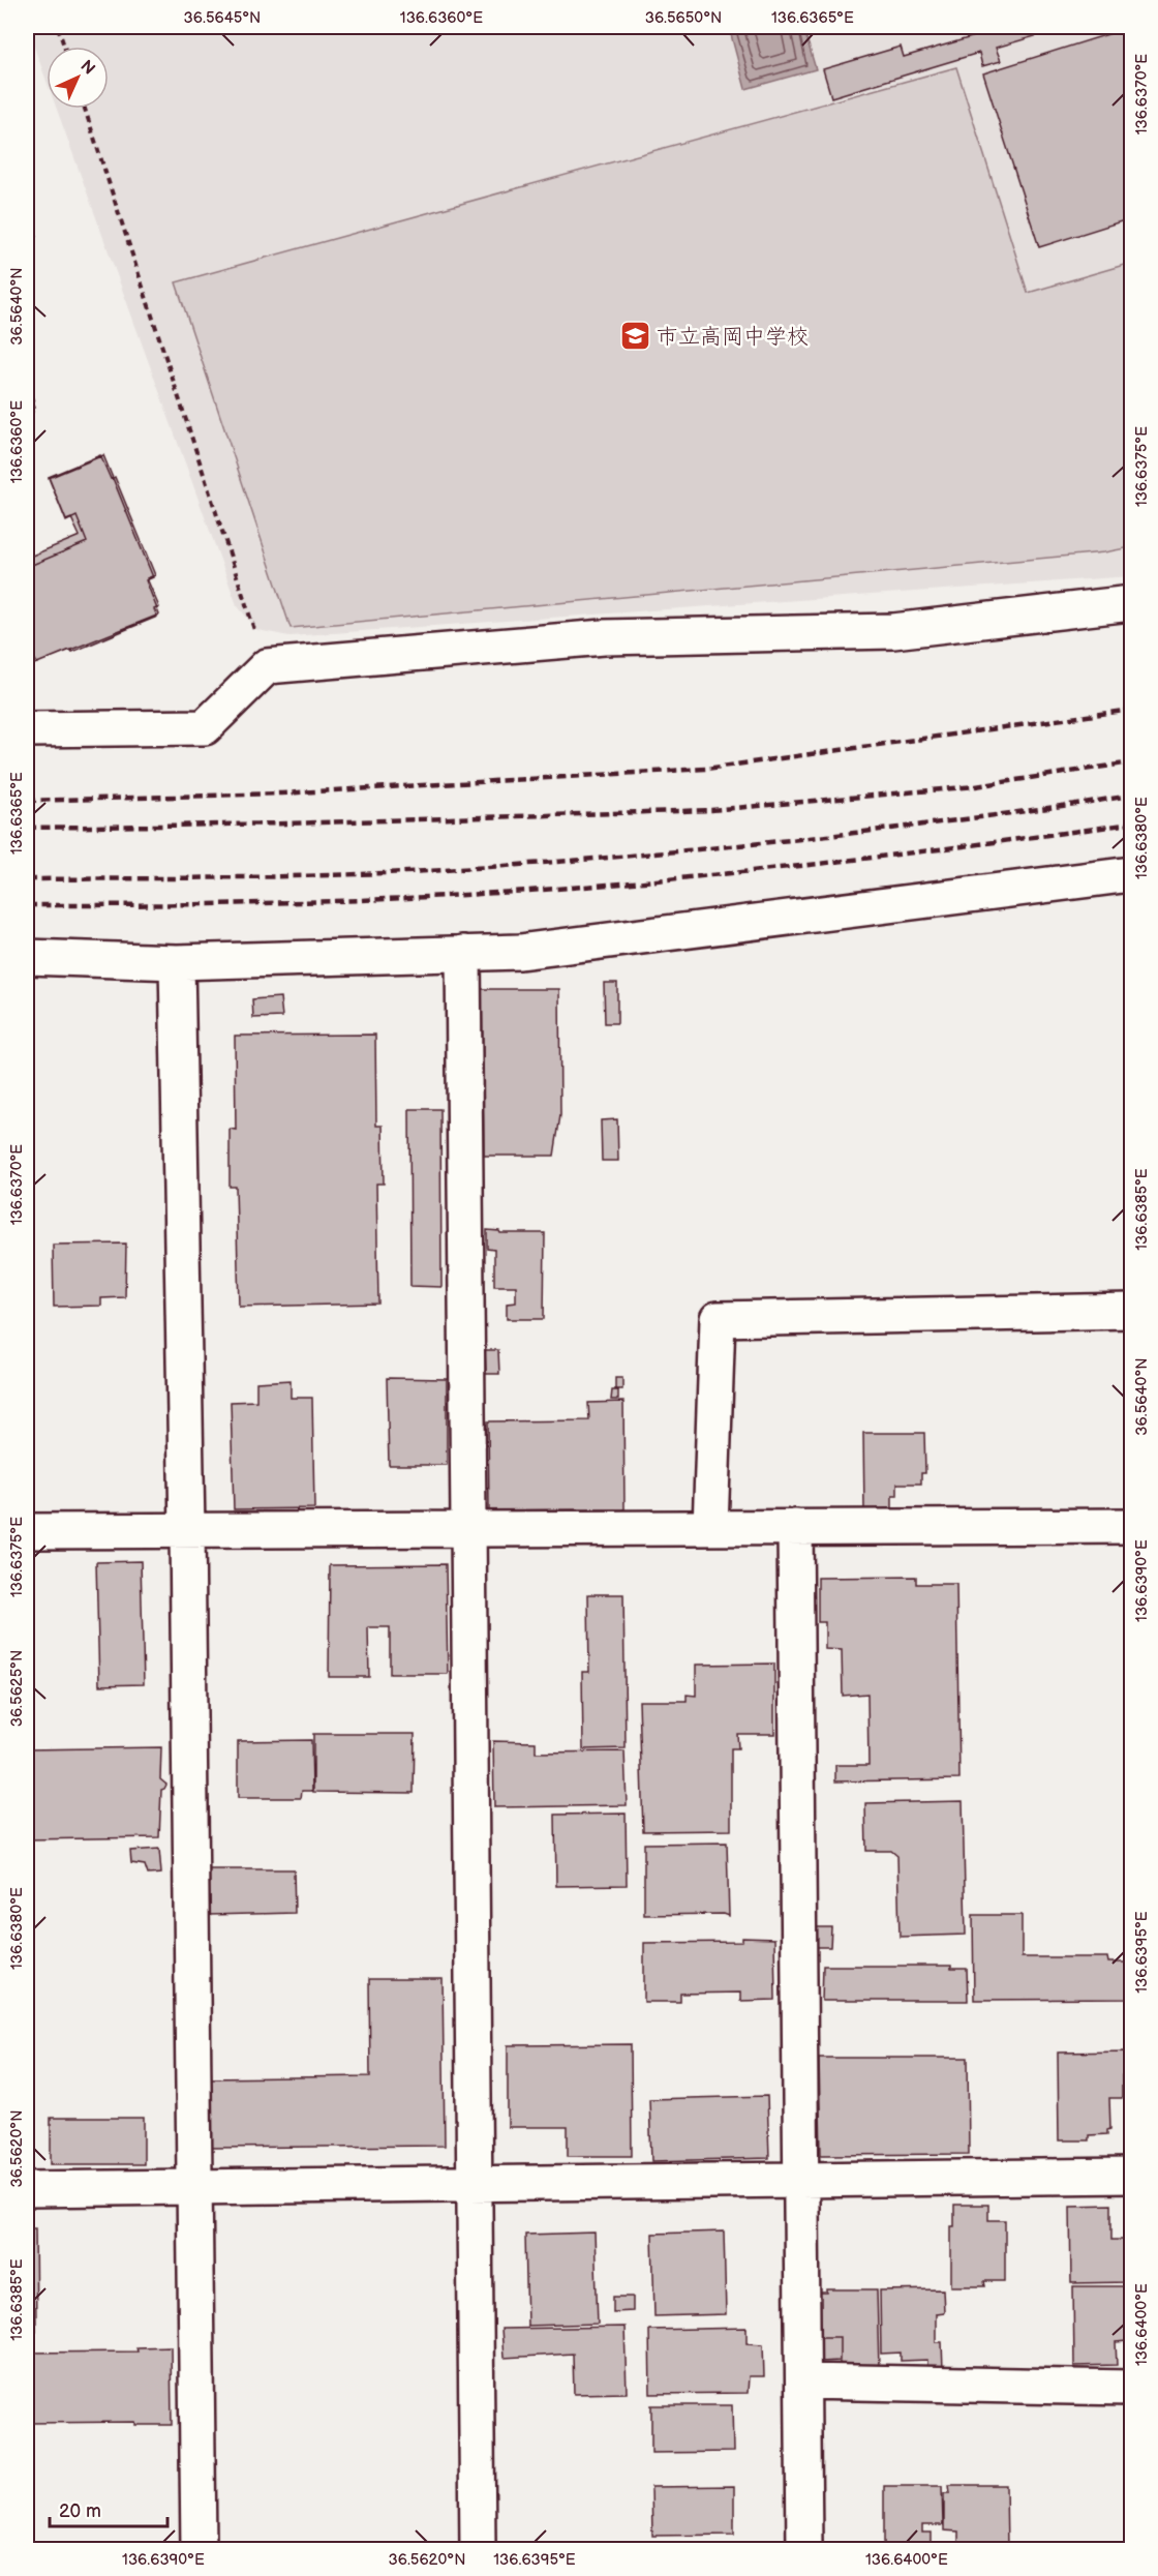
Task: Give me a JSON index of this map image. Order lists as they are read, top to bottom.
{
  "places": {
    "school or university": ["市立高岡中学校"]
  },
  "scale_bar": "20 m",
  "north": "top right",
  "coordinates": [
    "36.5645°N",
    "136.6360°E",
    "36.5650°N",
    "136.6365°E",
    "136.6370°E",
    "36.5640°N",
    "136.6375°E",
    "136.6380°E",
    "136.6385°E",
    "136.6390°E",
    "36.5625°N",
    "136.6395°E",
    "36.5620°N",
    "136.6400°E"
  ]
}
